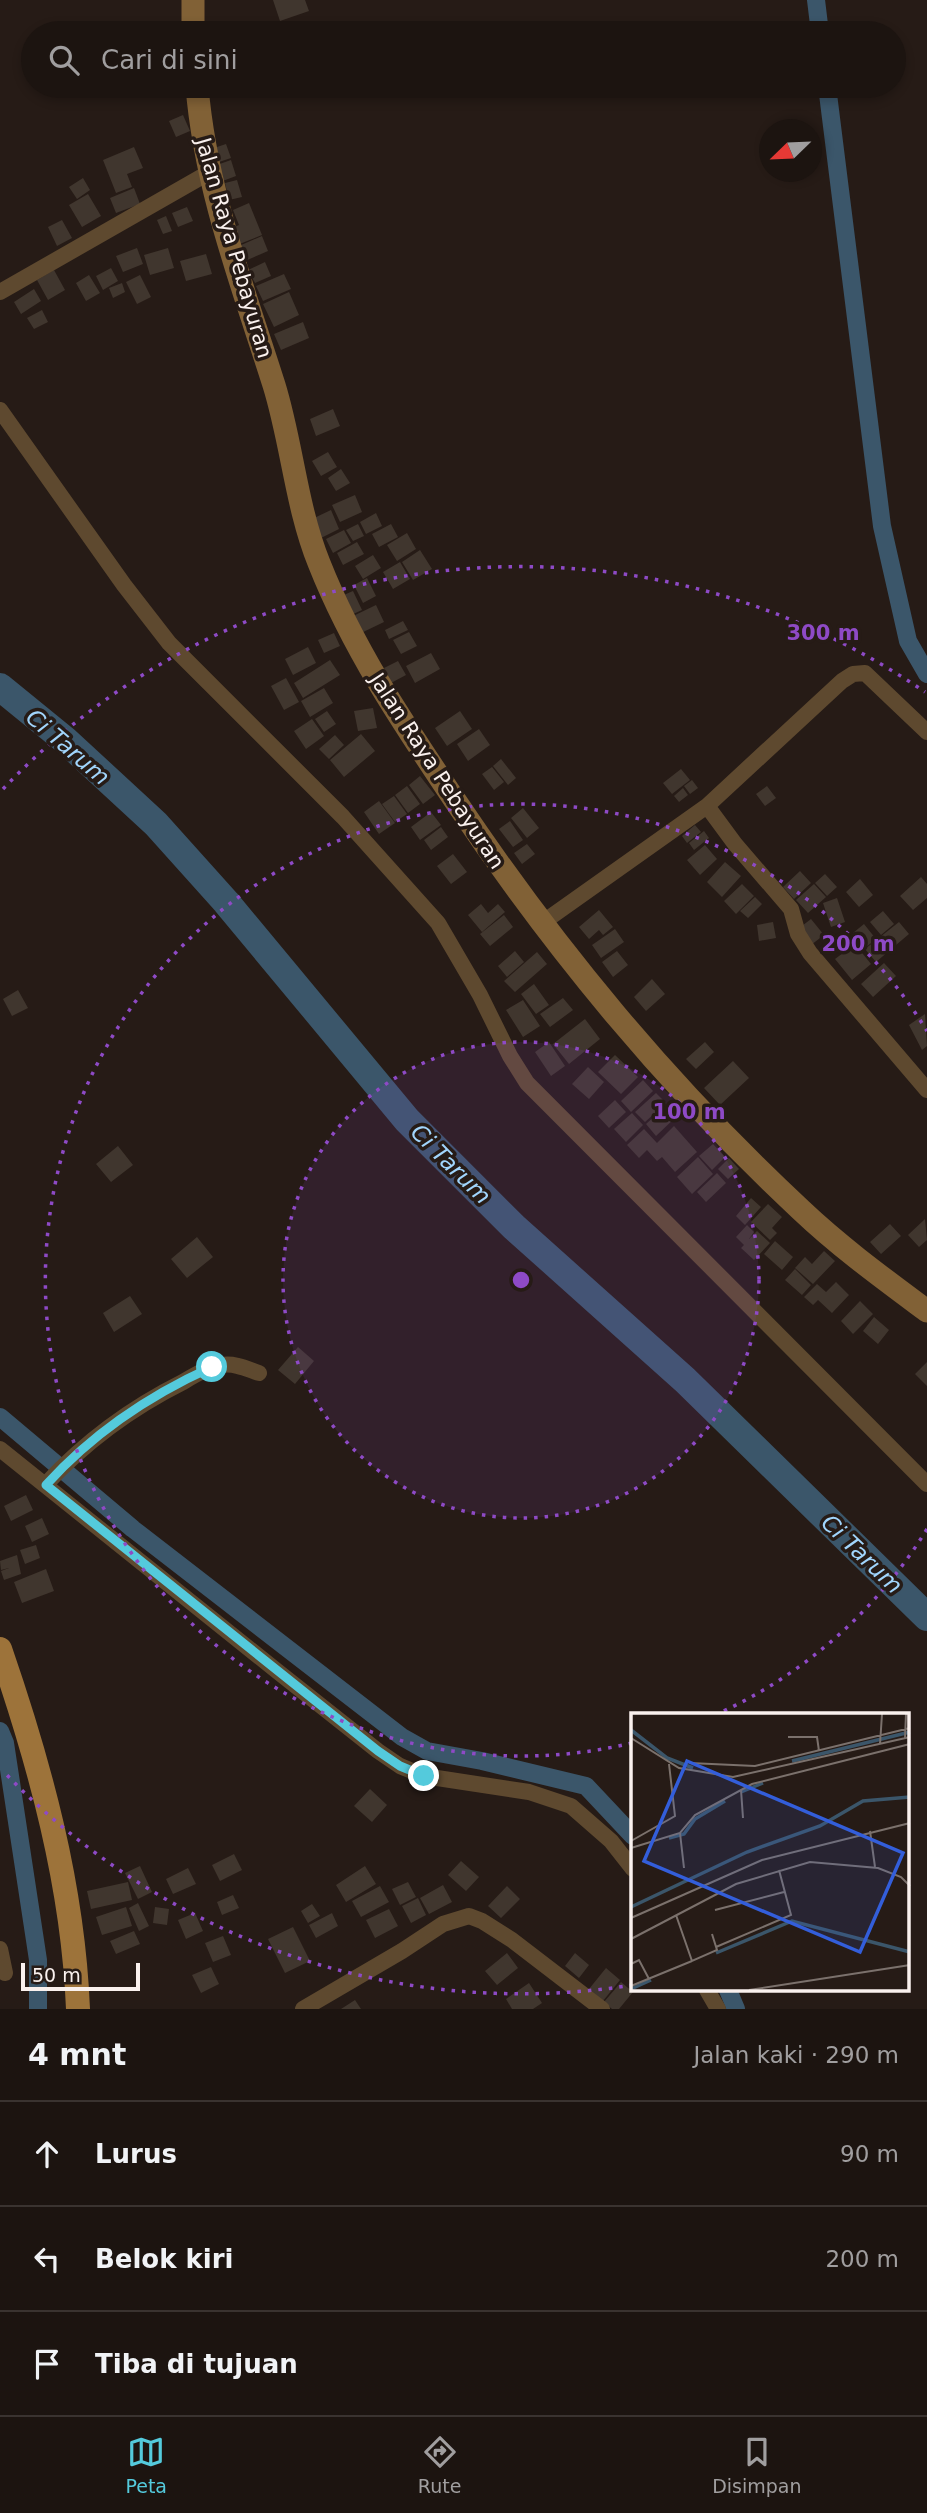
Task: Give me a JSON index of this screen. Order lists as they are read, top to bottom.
{
  "streets": {
    "main road": ["Jalan Raya Pebayuran"]
  },
  "water": ["Ci Tarum"],
  "scale_bar": "50 m",
  "north": "bottom left",
  "page": {
    "search": "Cari di sini",
    "scale": "50 m",
    "heading": ["4 mnt", "Jalan kaki · 290 m"],
    "list": [
      ["Lurus", "90 m"],
      ["Belok kiri", "200 m"],
      "Tiba di tujuan"
    ],
    "nav": ["Peta", "Rute", "Disimpan"]
  },
  "rings": ["300 m", "200 m", "100 m"]
}
